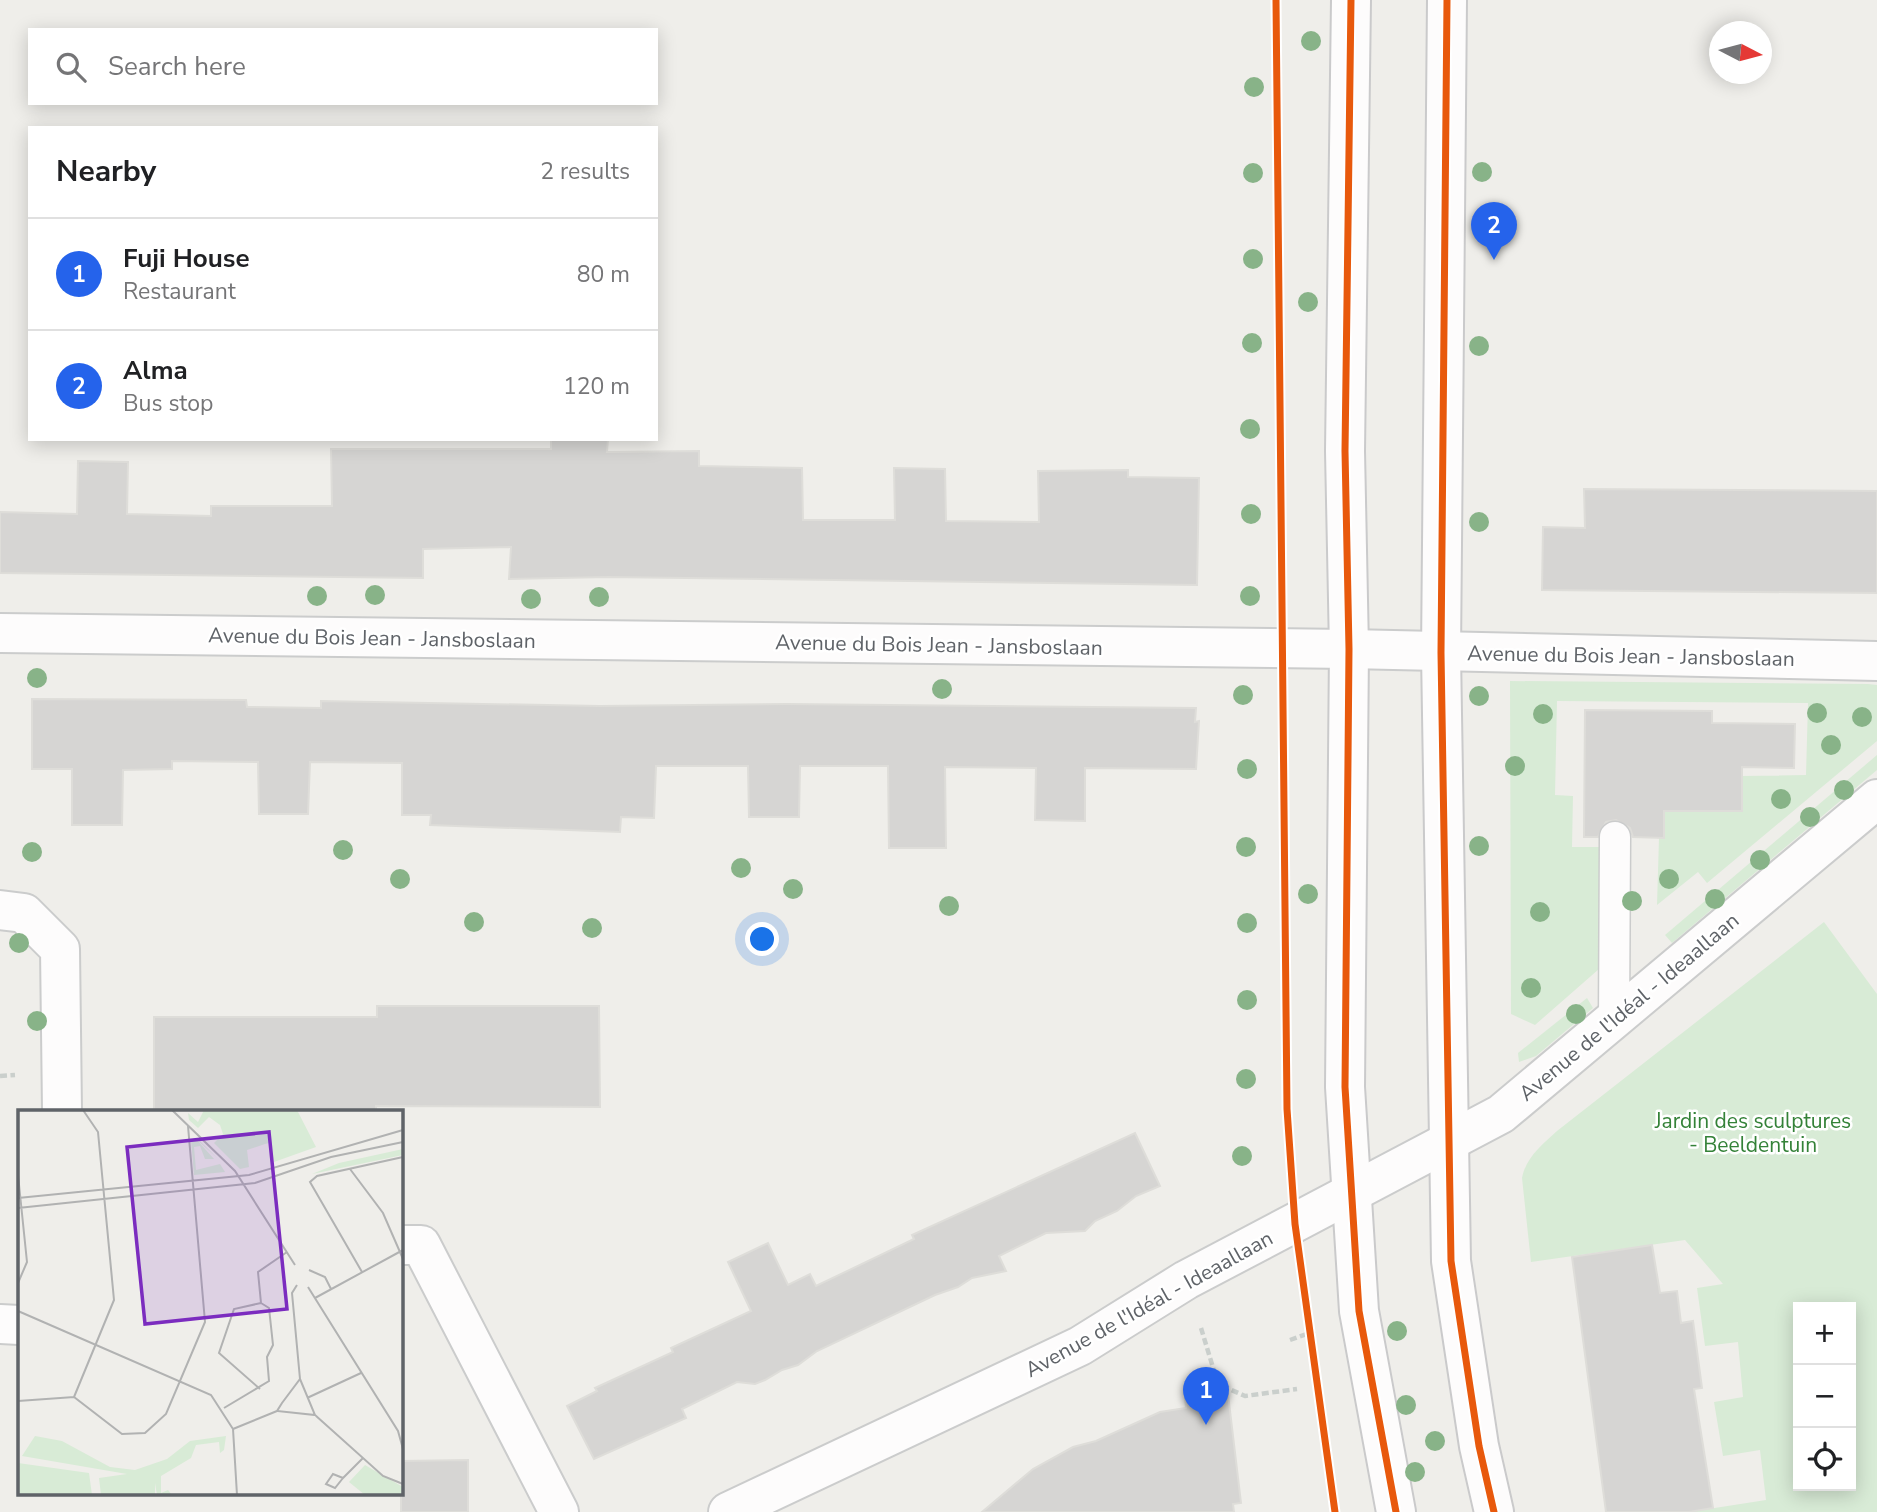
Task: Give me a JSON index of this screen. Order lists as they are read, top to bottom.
{
  "streets": {
    "street": ["Avenue du Bois Jean - Jansboslaan", "Avenue de l'Idéal - Ideaallaan"]
  },
  "parks": ["Jardin des sculptures - Beeldentuin"],
  "north": "right",
  "page": {
    "search": "Search here",
    "heading": ["Nearby", "2 results"],
    "pins": ["2", "1"],
    "list": [
      {
        "mark": "1",
        "name": "Fuji House",
        "note": "Restaurant",
        "value": "80 m"
      },
      {
        "mark": "2",
        "name": "Alma",
        "note": "Bus stop",
        "value": "120 m"
      }
    ],
    "map_buttons": ["+", "−"]
  }
}
